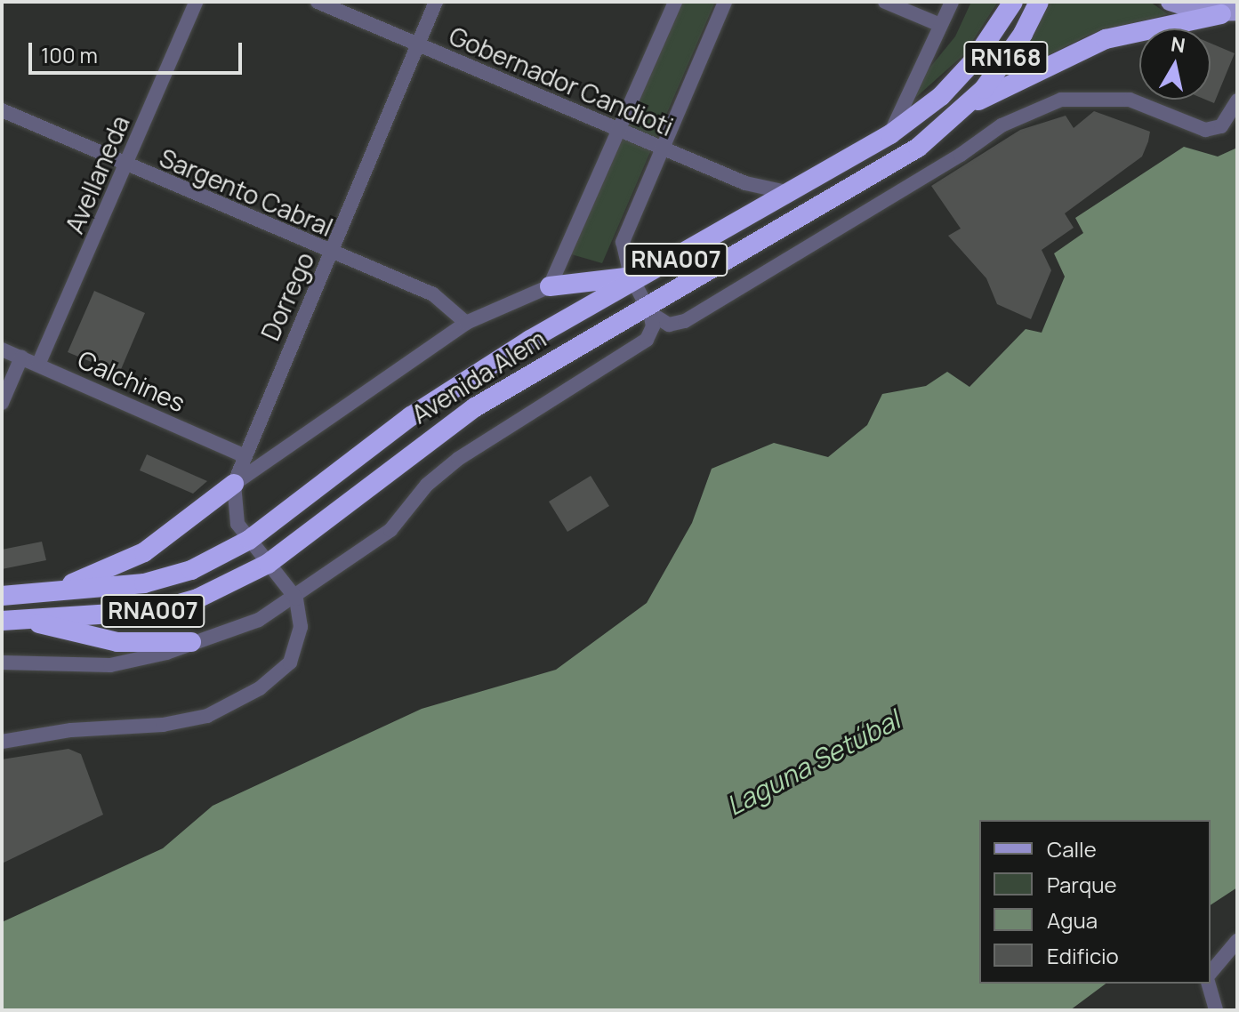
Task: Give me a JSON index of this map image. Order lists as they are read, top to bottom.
{
  "streets": {
    "highway": ["RN168", "RNA007", "Avenida Alem"],
    "street": [
      "Gobernador Candioti",
      "Avellaneda",
      "Sargento Cabral",
      "Dorrego",
      "Calchines"
    ]
  },
  "crossings": [
    ["RN168", "Avenida Alem"],
    ["Gobernador Candioti", "Dorrego"],
    ["Gobernador Candioti", "Avenida Alem"],
    ["Avellaneda", "Sargento Cabral"],
    ["Avellaneda", "Calchines"],
    ["Sargento Cabral", "Dorrego"],
    ["Sargento Cabral", "Avenida Alem"],
    ["RNA007", "Avenida Alem"],
    ["Dorrego", "Avenida Alem"],
    ["Dorrego", "Calchines"]
  ],
  "water": ["Laguna Setúbal"],
  "legend": [
    "Calle",
    "Parque",
    "Agua",
    "Edificio"
  ],
  "scale_bar": "100 m",
  "north": "top"
}
